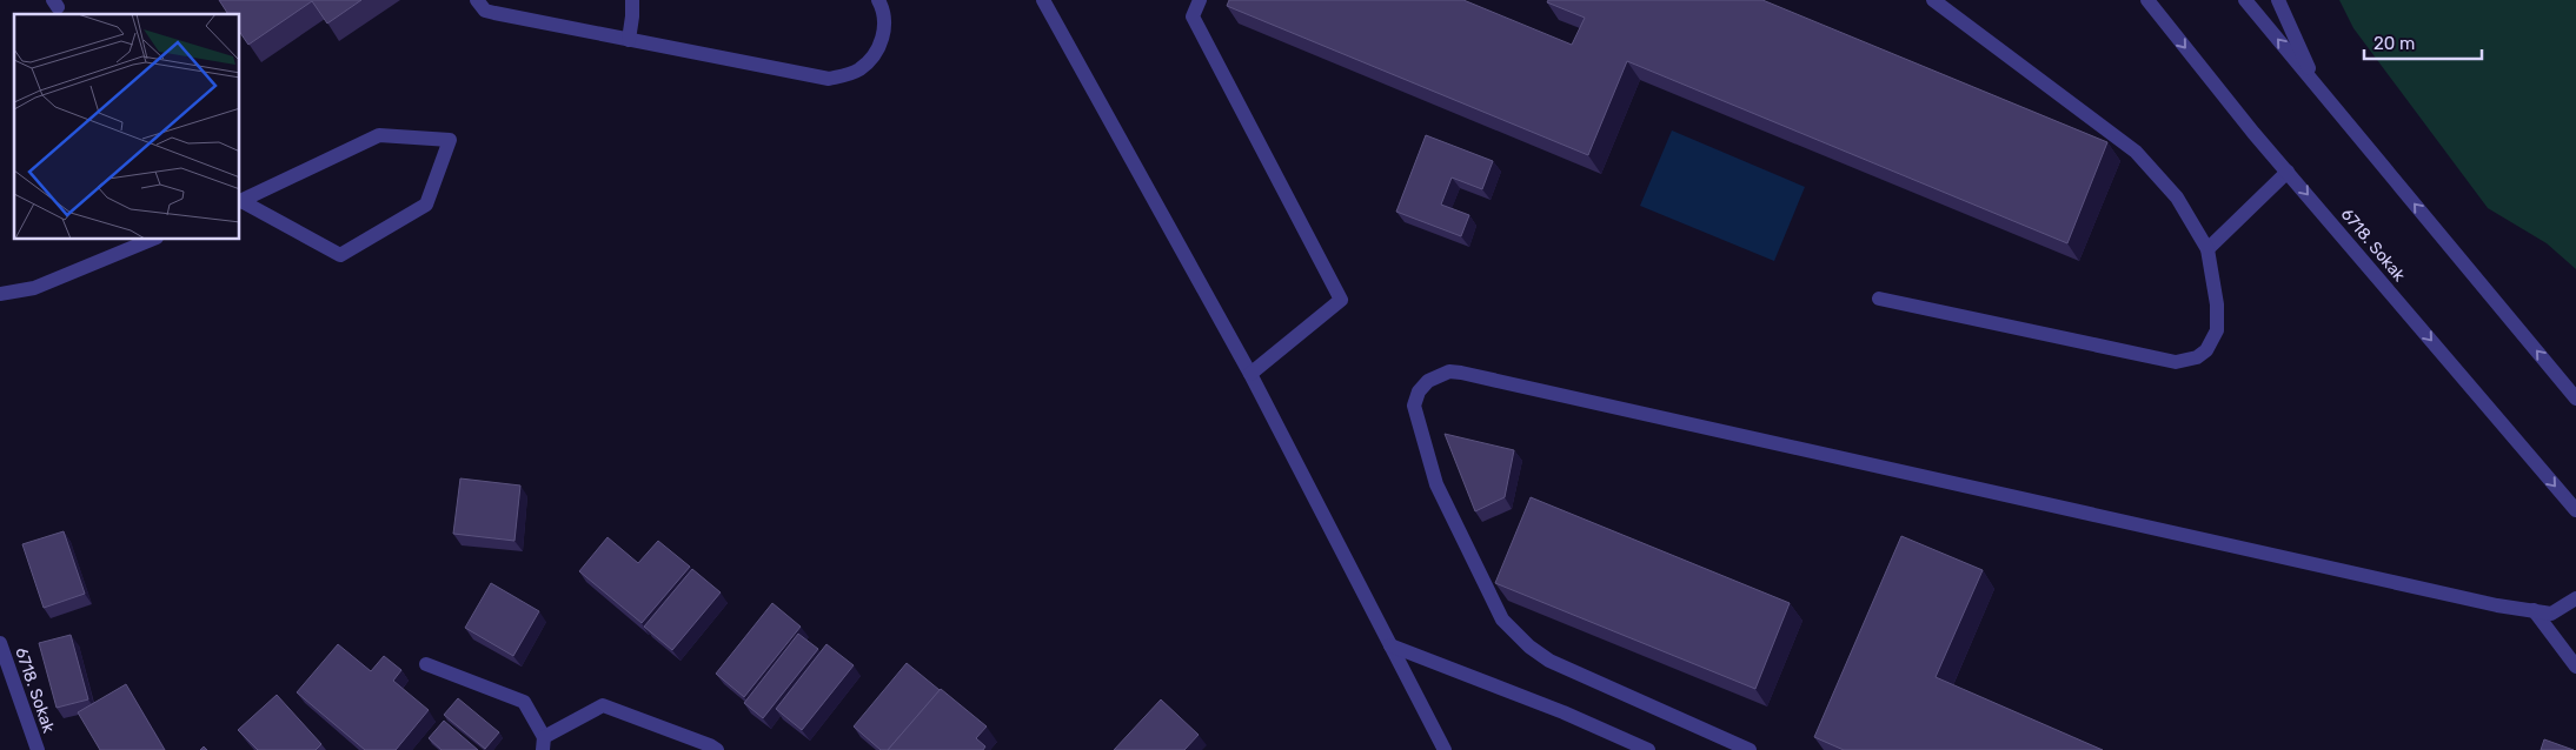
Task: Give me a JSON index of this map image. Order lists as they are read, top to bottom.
{
  "streets": {
    "street": ["6718. Sokak"]
  },
  "scale_bar": "20 m"
}
